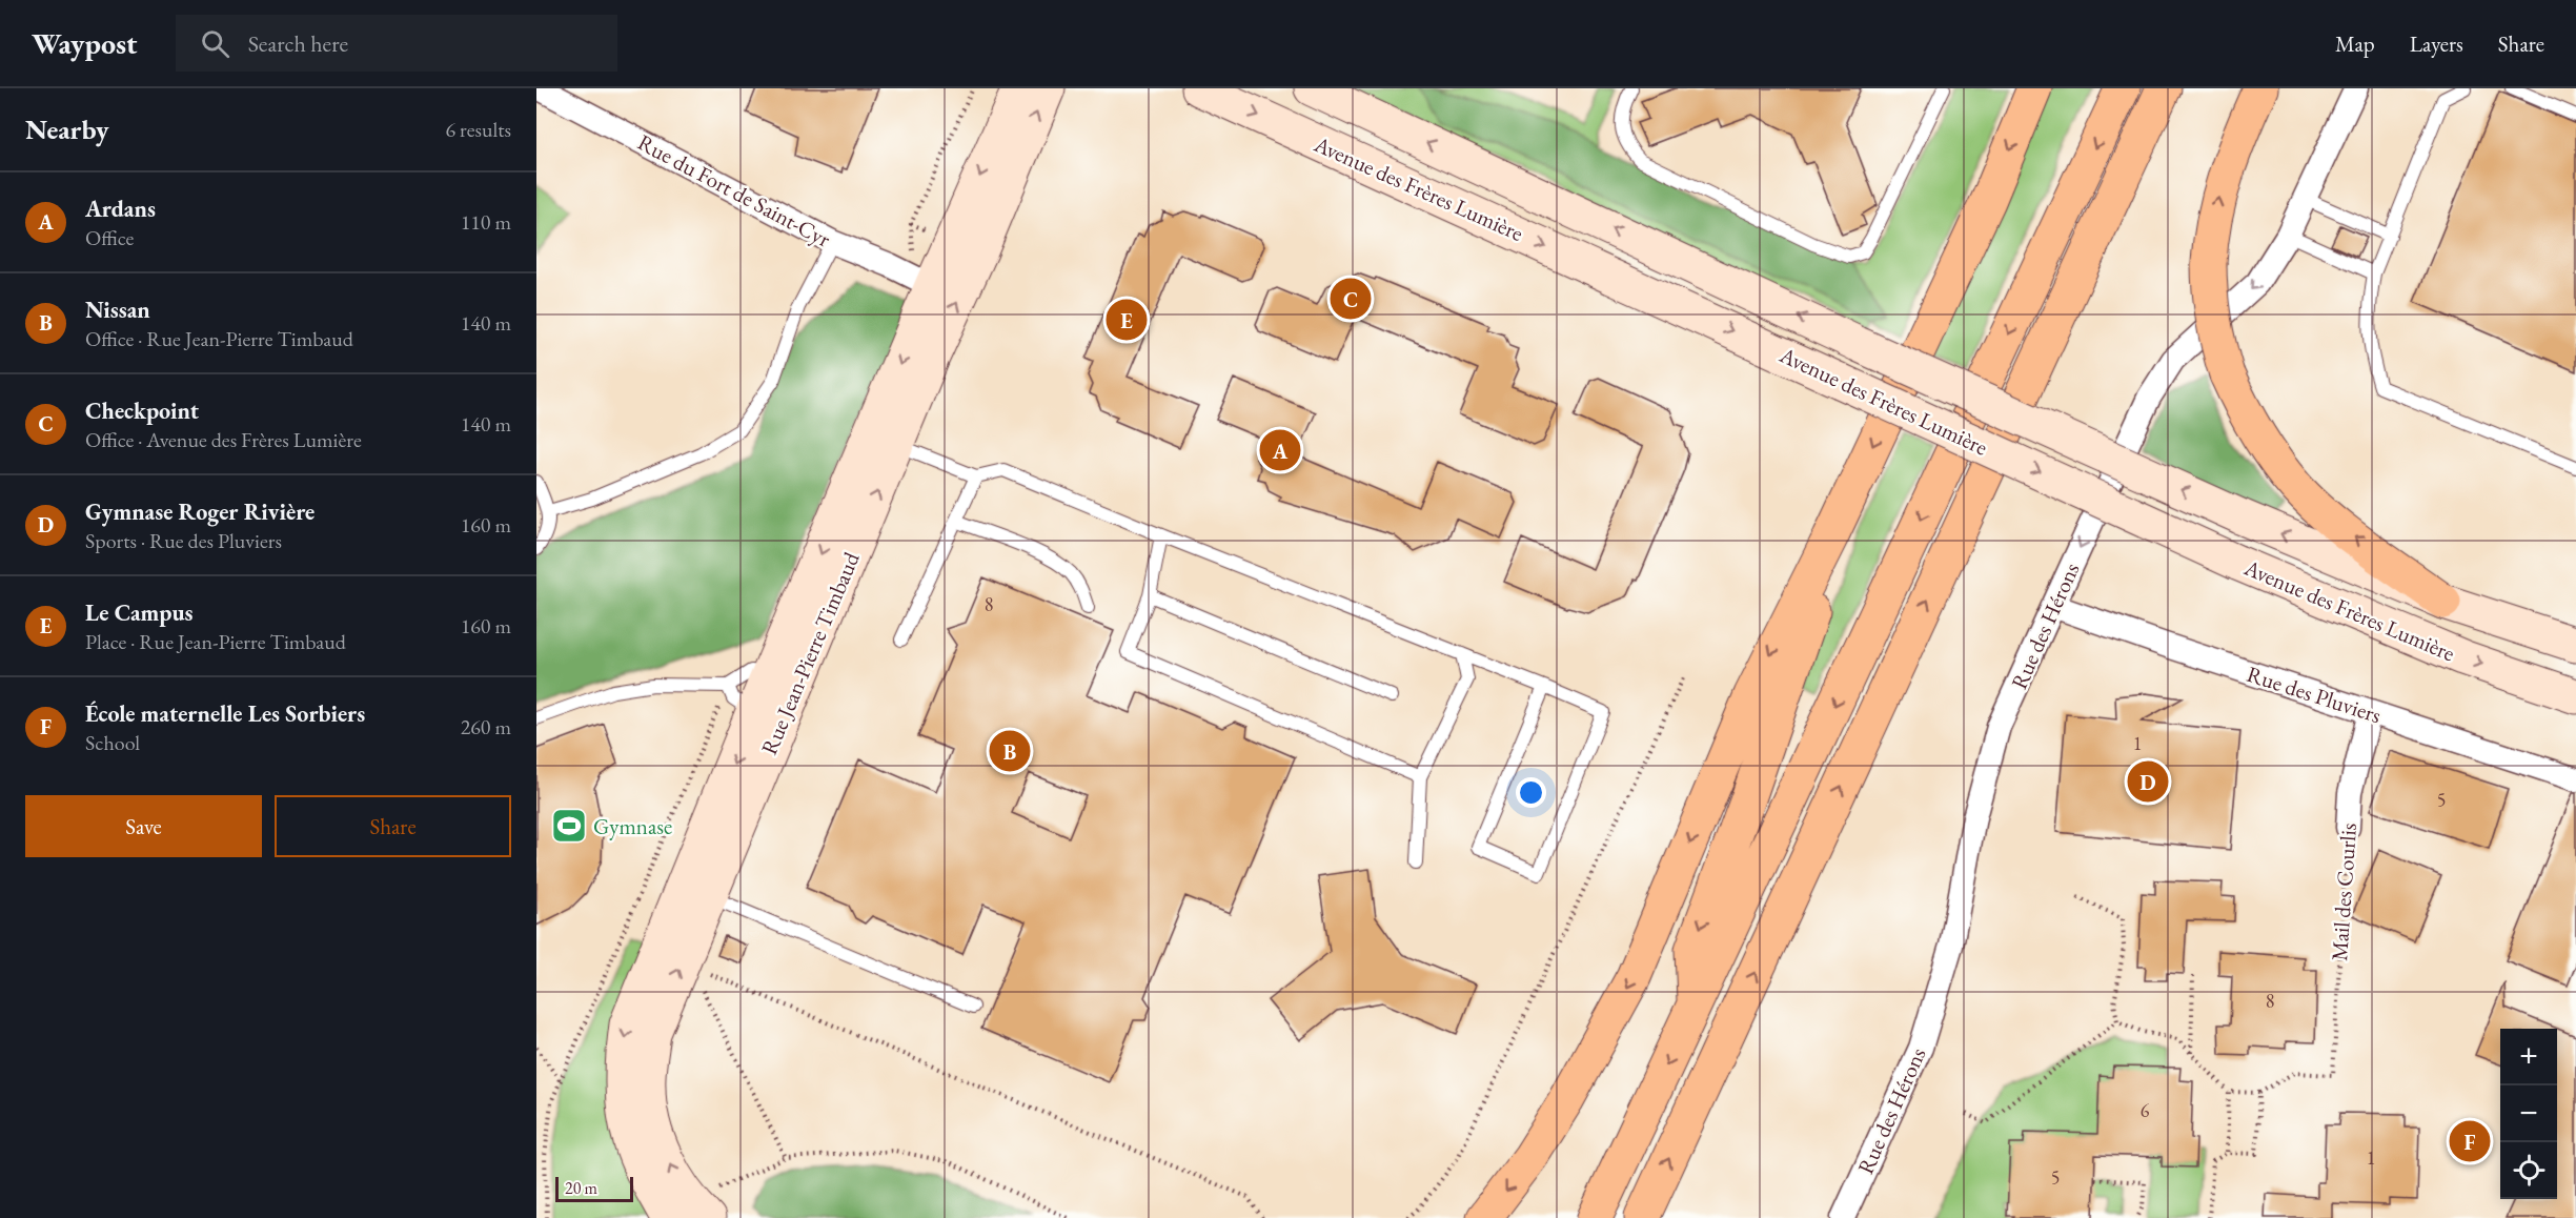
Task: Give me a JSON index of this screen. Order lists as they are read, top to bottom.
{
  "streets": {
    "main road": ["Avenue des Frères Lumière", "Rue Jean-Pierre Timbaud"],
    "street": [
      "Rue du Fort de Saint-Cyr",
      "Rue des Hérons",
      "Rue des Pluviers",
      "Mail des Courlis"
    ]
  },
  "crossings": [
    ["Rue du Fort de Saint-Cyr", "Rue Jean-Pierre Timbaud"],
    ["Rue des Hérons", "Rue des Pluviers"],
    ["Rue des Pluviers", "Mail des Courlis"]
  ],
  "places": {
    "sports": ["Gymnase"]
  },
  "house_numbers": [
    "8",
    "1",
    "5",
    "8",
    "6",
    "1",
    "5"
  ],
  "scale_bar": "20 m",
  "page": {
    "header": "Waypost",
    "search": "Search here",
    "nav": ["Map", "Layers", "Share"],
    "heading": ["Nearby", "6 results"],
    "list": [
      {
        "mark": "A",
        "name": "Ardans",
        "note": "Office",
        "value": "110 m"
      },
      {
        "mark": "B",
        "name": "Nissan",
        "note": "Office · Rue Jean-Pierre Timbaud",
        "value": "140 m"
      },
      {
        "mark": "C",
        "name": "Checkpoint",
        "note": "Office · Avenue des Frères Lumière",
        "value": "140 m"
      },
      {
        "mark": "D",
        "name": "Gymnase Roger Rivière",
        "note": "Sports · Rue des Pluviers",
        "value": "160 m"
      },
      {
        "mark": "E",
        "name": "Le Campus",
        "note": "Place · Rue Jean-Pierre Timbaud",
        "value": "160 m"
      },
      {
        "mark": "F",
        "name": "École maternelle Les Sorbiers",
        "note": "School",
        "value": "260 m"
      }
    ],
    "pins": [
      "C",
      "E",
      "A",
      "B",
      "D",
      "F"
    ],
    "buttons": ["Save", "Share"],
    "map_buttons": ["+", "−"],
    "scale": "20 m"
  }
}
